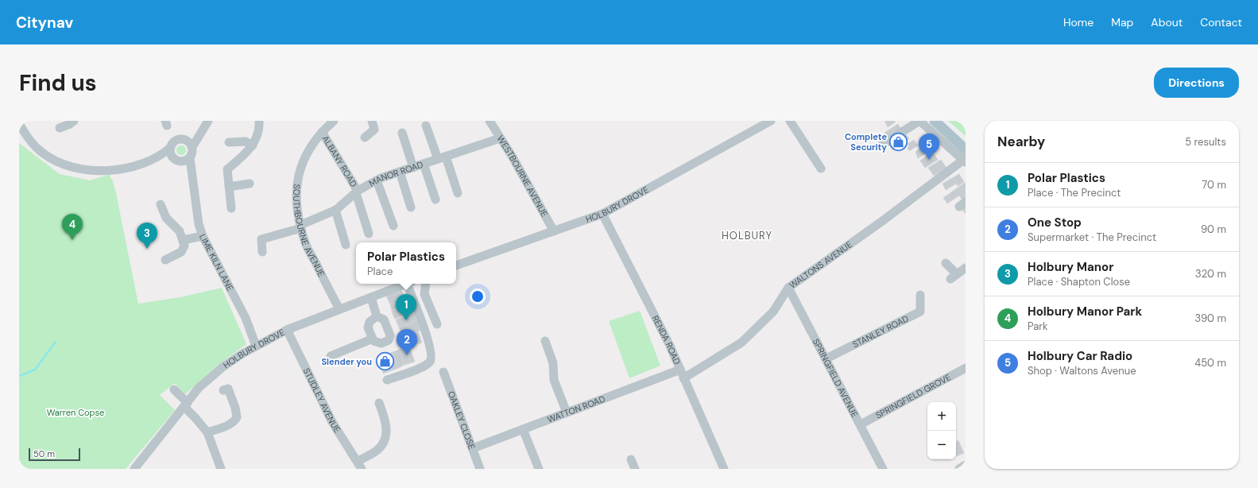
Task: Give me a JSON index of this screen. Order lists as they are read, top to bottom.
{
  "streets": {
    "street": [
      "ALBANY ROAD",
      "MANOR ROAD",
      "WESTBOURNE AVENUE",
      "HOLBURY DROVE",
      "SOUTHBOURNE AVENUE",
      "LIME KILN LANE",
      "WALTONS AVENUE",
      "STANLEY ROAD",
      "RENDA ROAD",
      "SPRINGFIELD AVENUE",
      "SPRINGFIELD GROVE",
      "STUDLEY AVENUE",
      "WATTON ROAD",
      "OAKLEY CLOSE"
    ]
  },
  "crossings": [
    ["ALBANY ROAD", "MANOR ROAD"],
    ["ALBANY ROAD", "SOUTHBOURNE AVENUE"],
    ["MANOR ROAD", "WESTBOURNE AVENUE"],
    ["MANOR ROAD", "SOUTHBOURNE AVENUE"],
    ["WESTBOURNE AVENUE", "HOLBURY DROVE"],
    ["HOLBURY DROVE", "SOUTHBOURNE AVENUE"],
    ["HOLBURY DROVE", "LIME KILN LANE"],
    ["HOLBURY DROVE", "RENDA ROAD"],
    ["HOLBURY DROVE", "STUDLEY AVENUE"],
    ["WALTONS AVENUE", "RENDA ROAD"],
    ["WALTONS AVENUE", "SPRINGFIELD AVENUE"],
    ["STANLEY ROAD", "SPRINGFIELD AVENUE"],
    ["RENDA ROAD", "WATTON ROAD"],
    ["SPRINGFIELD AVENUE", "SPRINGFIELD GROVE"],
    ["WATTON ROAD", "OAKLEY CLOSE"]
  ],
  "districts": ["HOLBURY"],
  "parks": ["Warren Copse"],
  "places": {
    "shop": ["Complete Security", "Slender you"]
  },
  "scale_bar": "50 m",
  "page": {
    "header": "Citynav",
    "nav": [
      "Home",
      "Map",
      "About",
      "Contact"
    ],
    "buttons": "Directions",
    "title": "Find us",
    "heading": ["Nearby", "5 results"],
    "pins": [
      "5",
      "4",
      "3",
      "1",
      "2"
    ],
    "list": [
      {
        "mark": "1",
        "name": "Polar Plastics",
        "note": "Place · The Precinct",
        "value": "70 m"
      },
      {
        "mark": "2",
        "name": "One Stop",
        "note": "Supermarket · The Precinct",
        "value": "90 m"
      },
      {
        "mark": "3",
        "name": "Holbury Manor",
        "note": "Place · Shapton Close",
        "value": "320 m"
      },
      {
        "mark": "4",
        "name": "Holbury Manor Park",
        "note": "Park",
        "value": "390 m"
      },
      {
        "mark": "5",
        "name": "Holbury Car Radio",
        "note": "Shop · Waltons Avenue",
        "value": "450 m"
      }
    ],
    "popup": ["Polar Plastics", "Place"],
    "map_buttons": ["+", "−"],
    "scale": "50 m"
  }
}
